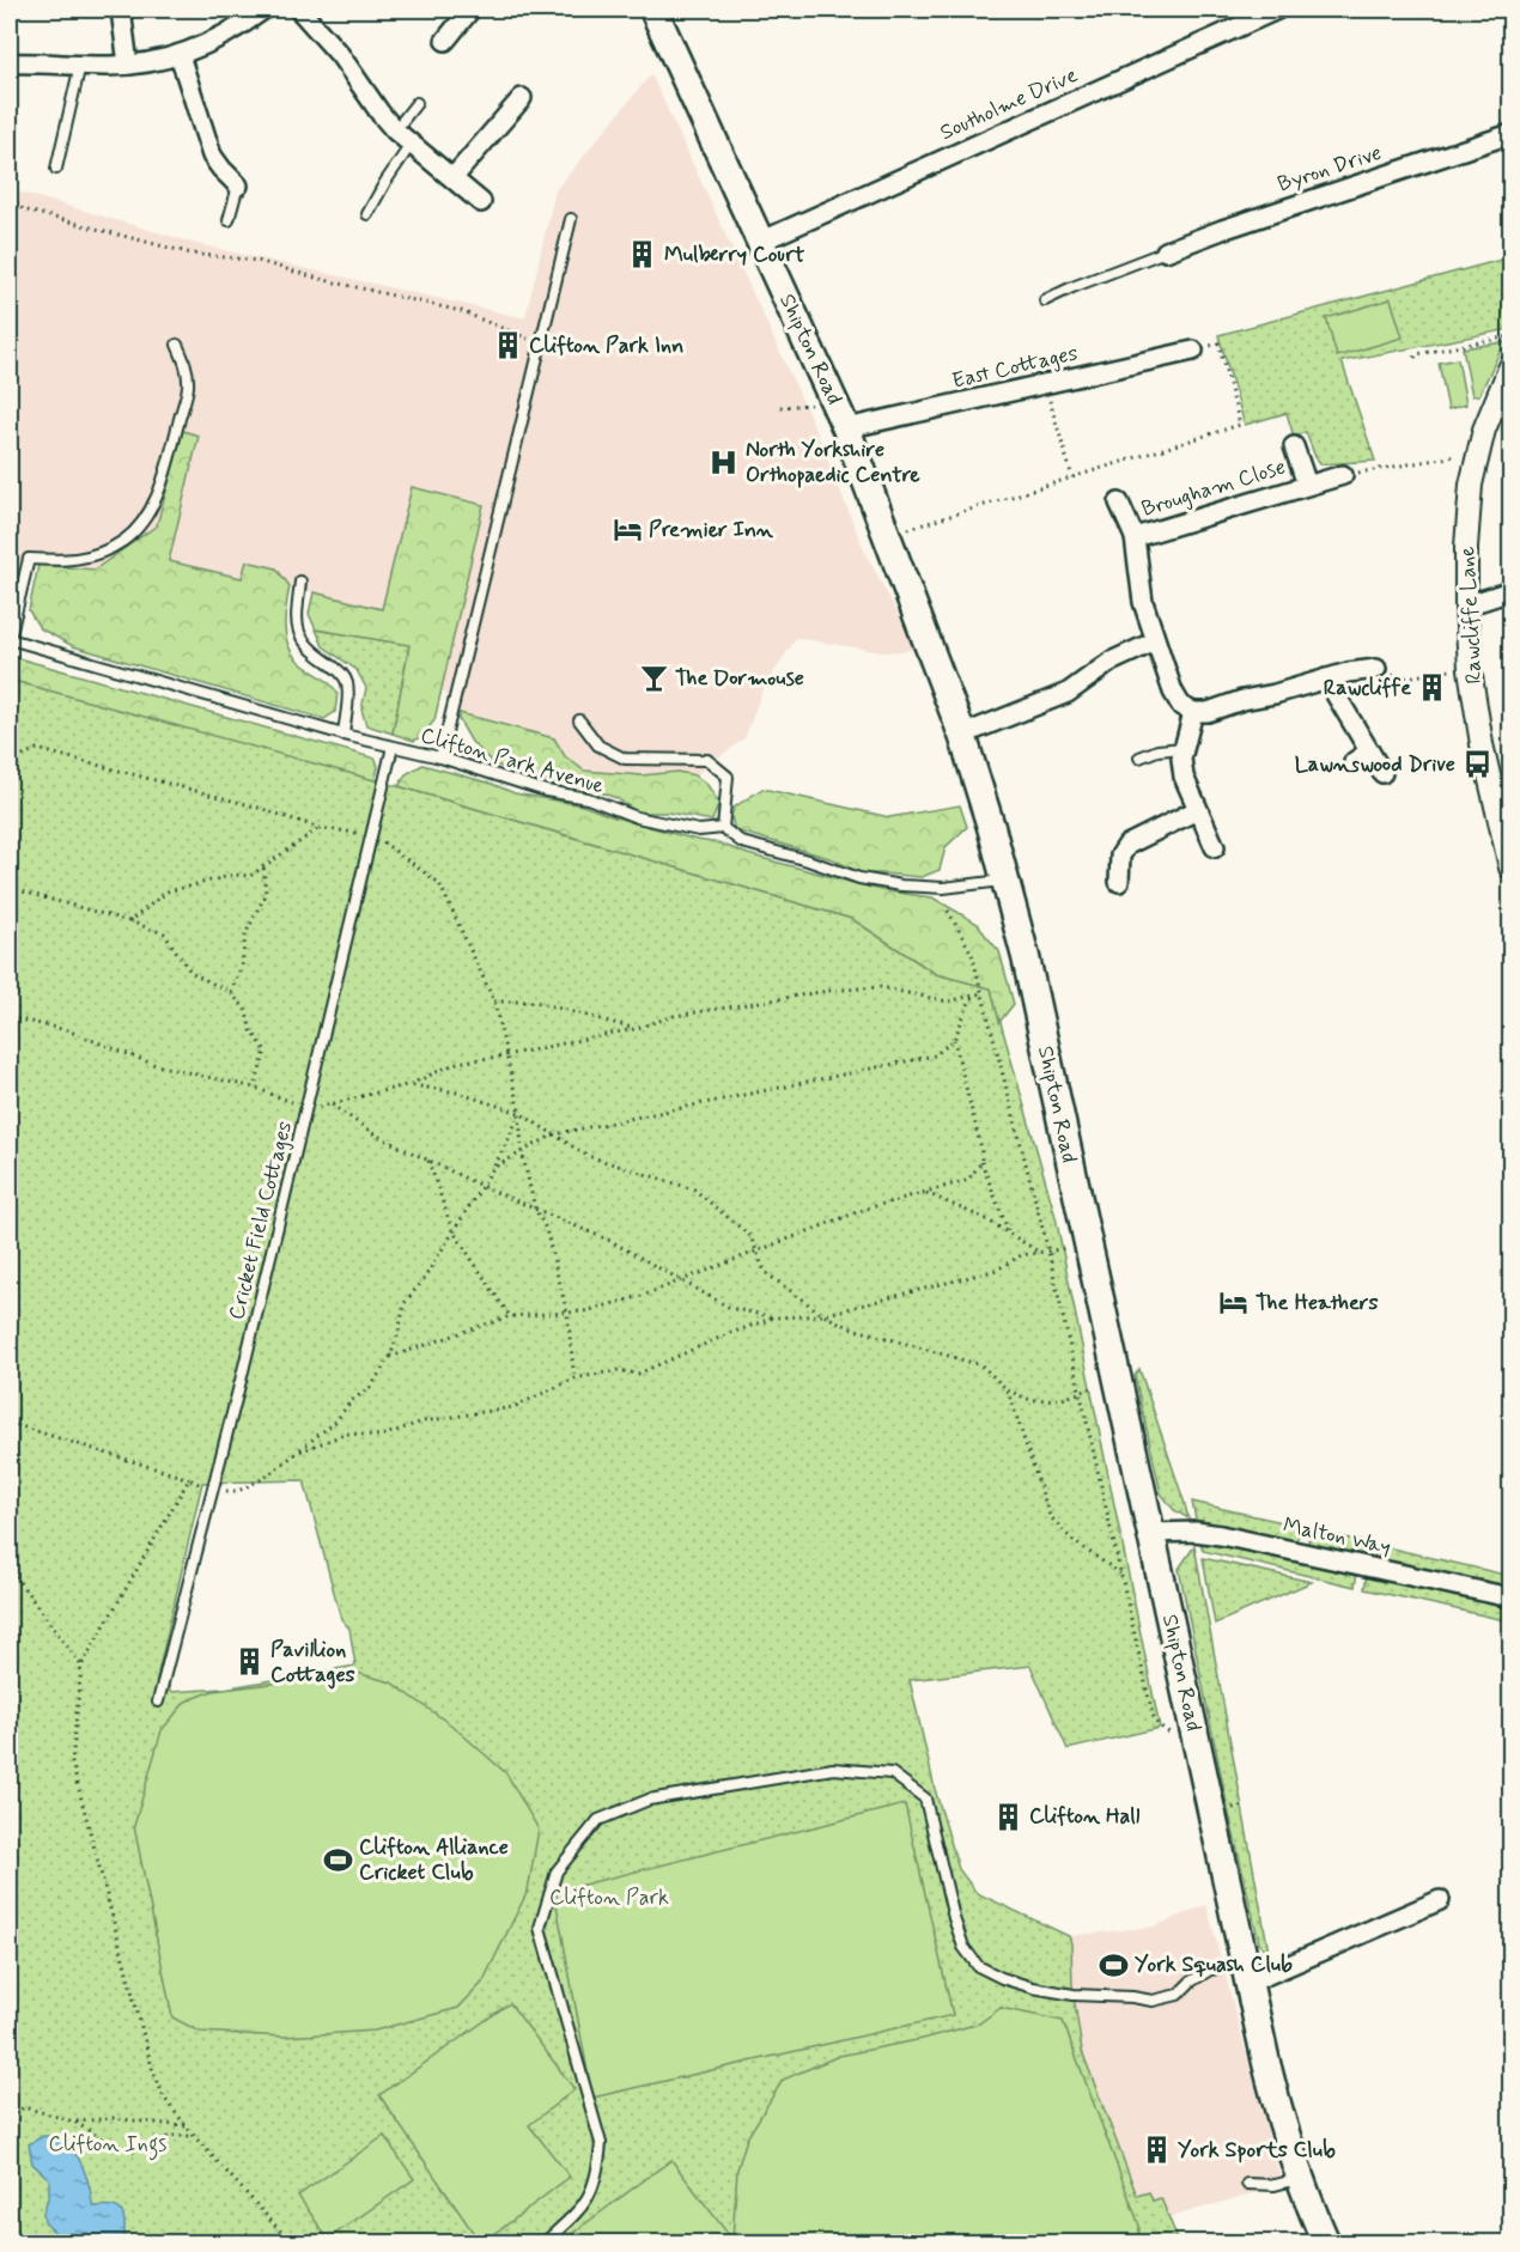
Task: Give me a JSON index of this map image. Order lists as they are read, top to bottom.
{
  "streets": {
    "main road": ["Shipton Road"],
    "street": [
      "Southolme Drive",
      "Byron Drive",
      "East Cottages",
      "Brougham Close",
      "Rawcliffe Lane",
      "Malton Way"
    ],
    "lane": ["Clifton Park Avenue", "Cricket Field Cottages"]
  },
  "crossings": [
    ["Southolme Drive", "Shipton Road"],
    ["Shipton Road", "East Cottages"],
    ["Shipton Road", "Clifton Park Avenue"],
    ["Shipton Road", "Malton Way"],
    ["Clifton Park Avenue", "Cricket Field Cottages"]
  ],
  "parks": ["Clifton Park", "Clifton Ings"],
  "places": {
    "building": [
      "Mulberry Court",
      "Clifton Park Inn",
      "Rawcliffe",
      "Pavillion Cottages",
      "Clifton Hall",
      "York Sports Club"
    ],
    "hospital": ["North Yorkshire Orthopaedic Centre"],
    "hotel": ["Premier Inn", "The Heathers"],
    "bar": ["The Dormouse"],
    "bus stop": ["Lawnswood Drive"],
    "sports": ["Clifton Alliance Cricket Club", "York Squash Club"]
  }
}
